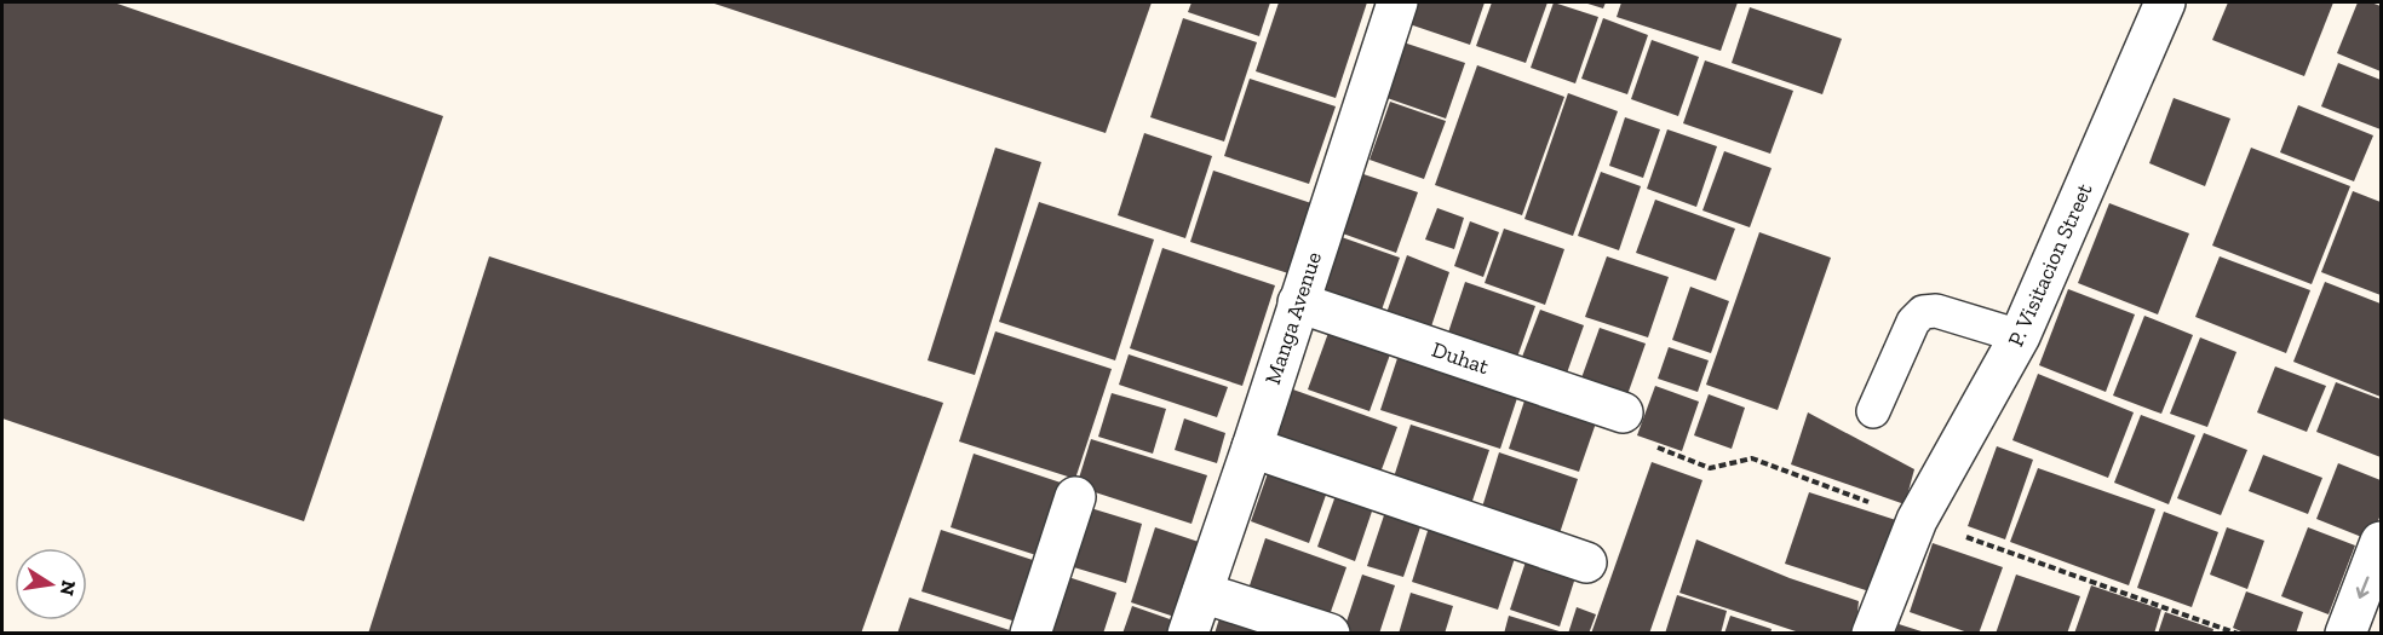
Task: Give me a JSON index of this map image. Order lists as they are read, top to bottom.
{
  "streets": {
    "street": ["P. Visitacion Street", "Manga Avenue", "Duhat"]
  },
  "crossings": [
    ["Manga Avenue", "Duhat"]
  ],
  "north": "right"
}
